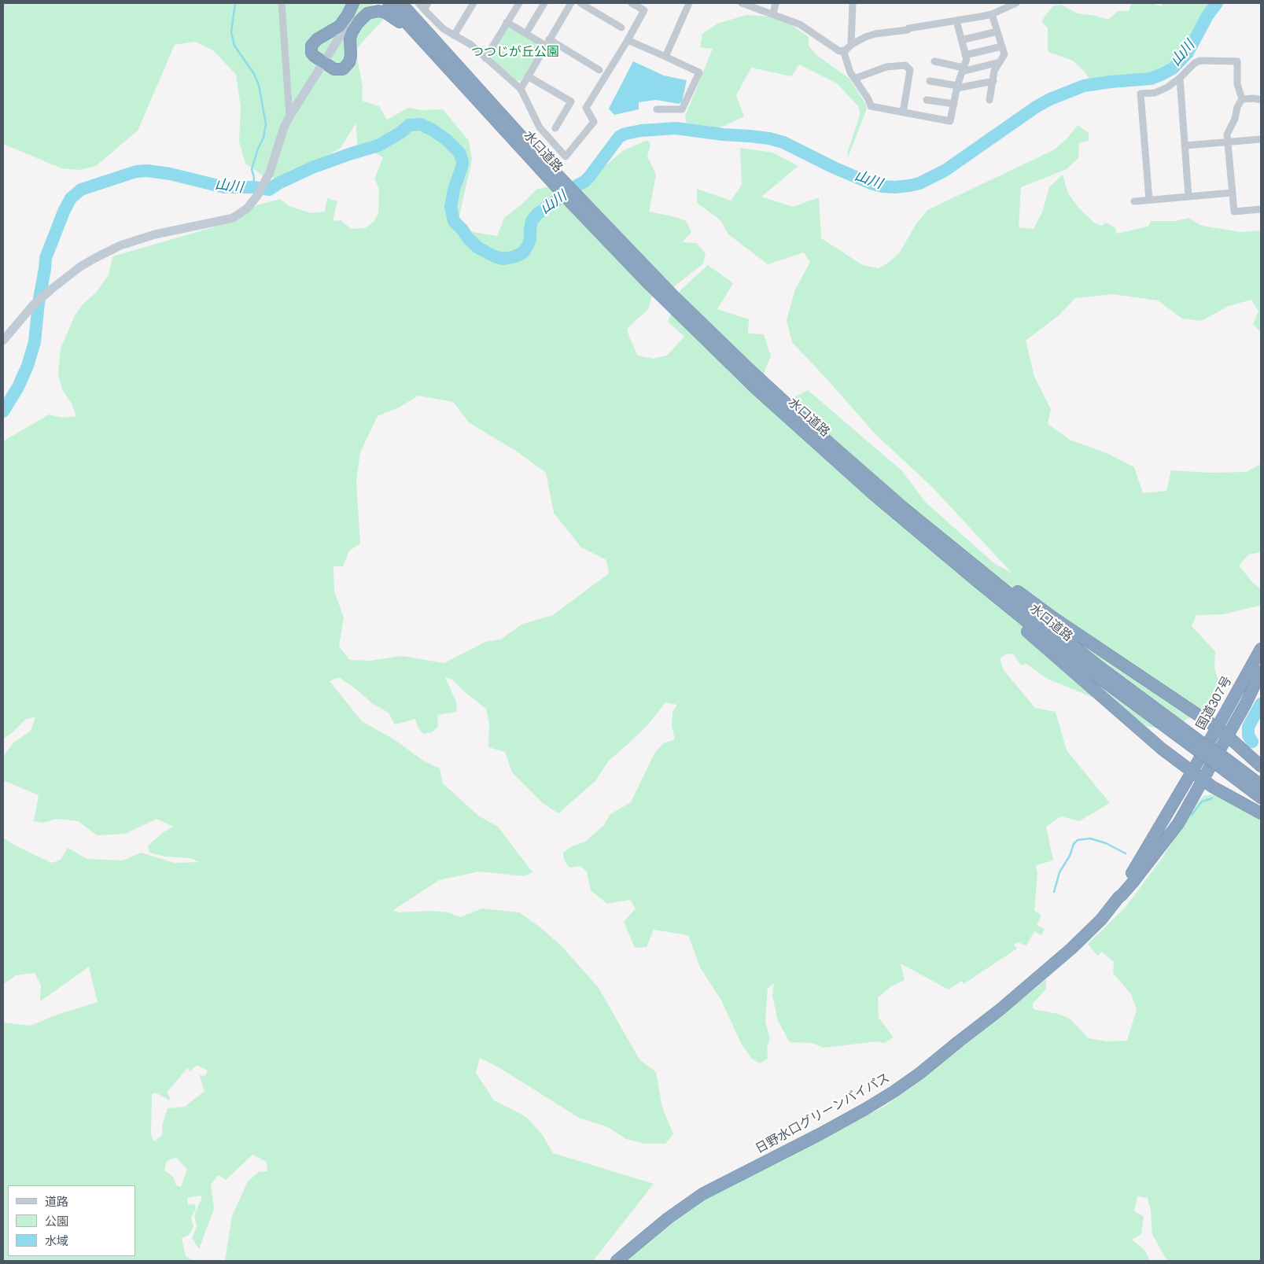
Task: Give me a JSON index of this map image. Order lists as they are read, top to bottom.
{
  "streets": {
    "highway": ["水口道路", "国道307号", "日野水口グリーンバイパス"]
  },
  "crossings": [
    ["国道307号", "日野水口グリーンバイパス"]
  ],
  "water": ["山川"],
  "parks": ["つつじが丘公園"],
  "legend": ["道路", "公園", "水域"]
}
